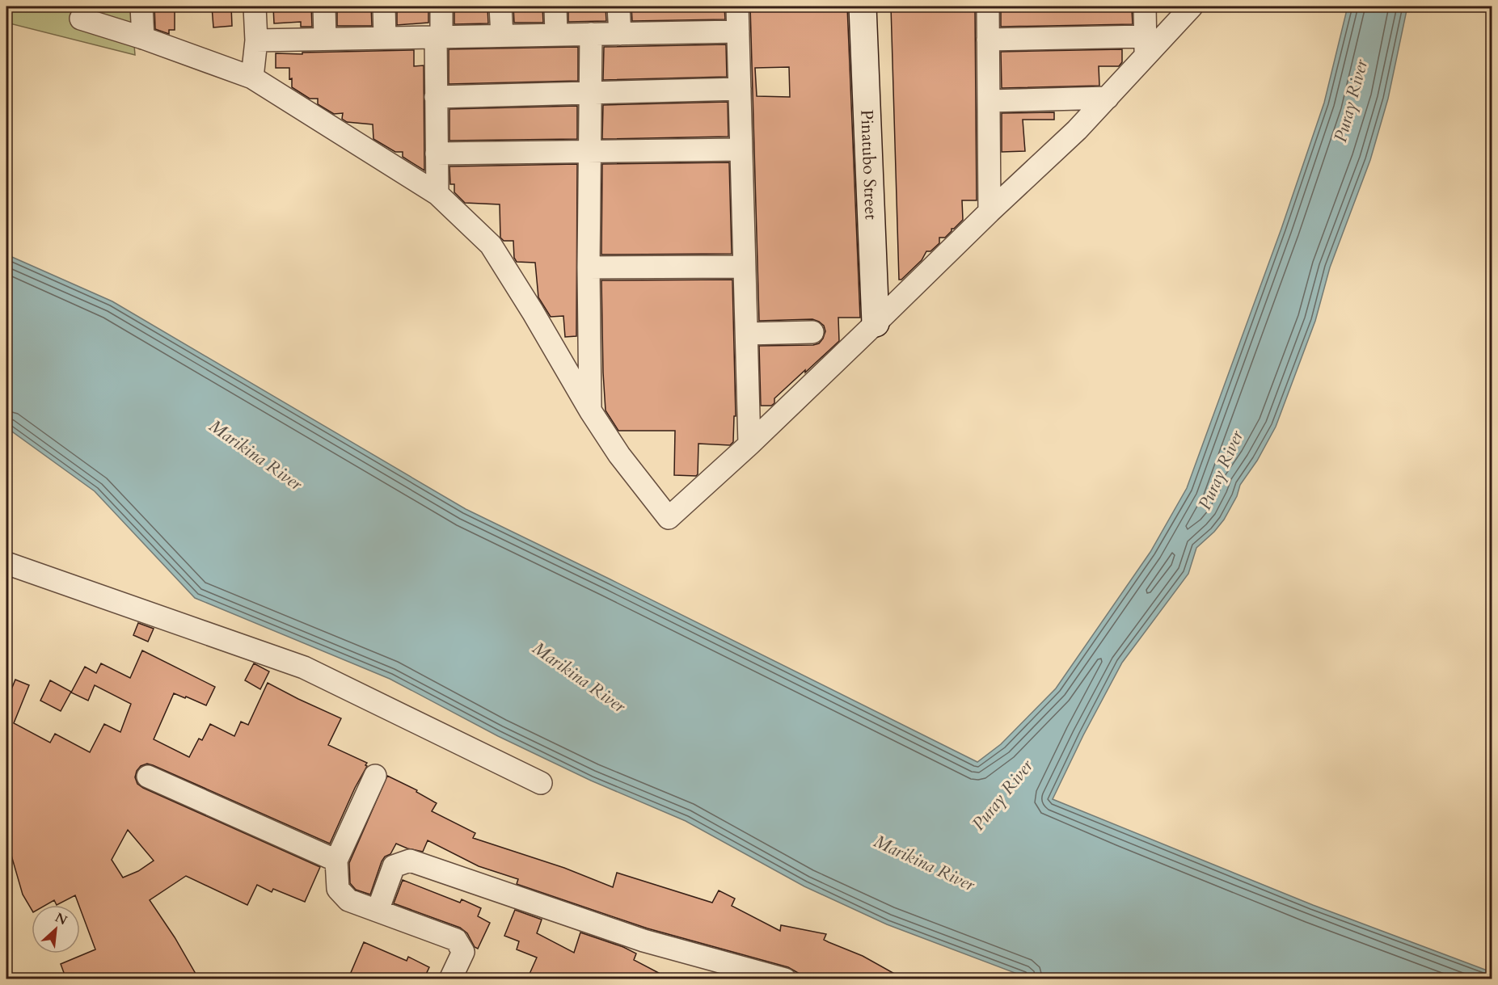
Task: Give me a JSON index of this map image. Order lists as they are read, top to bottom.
{
  "streets": {
    "street": ["Pinatubo Street"]
  },
  "water": ["Puray River", "Marikina River"],
  "north": "top right"
}
